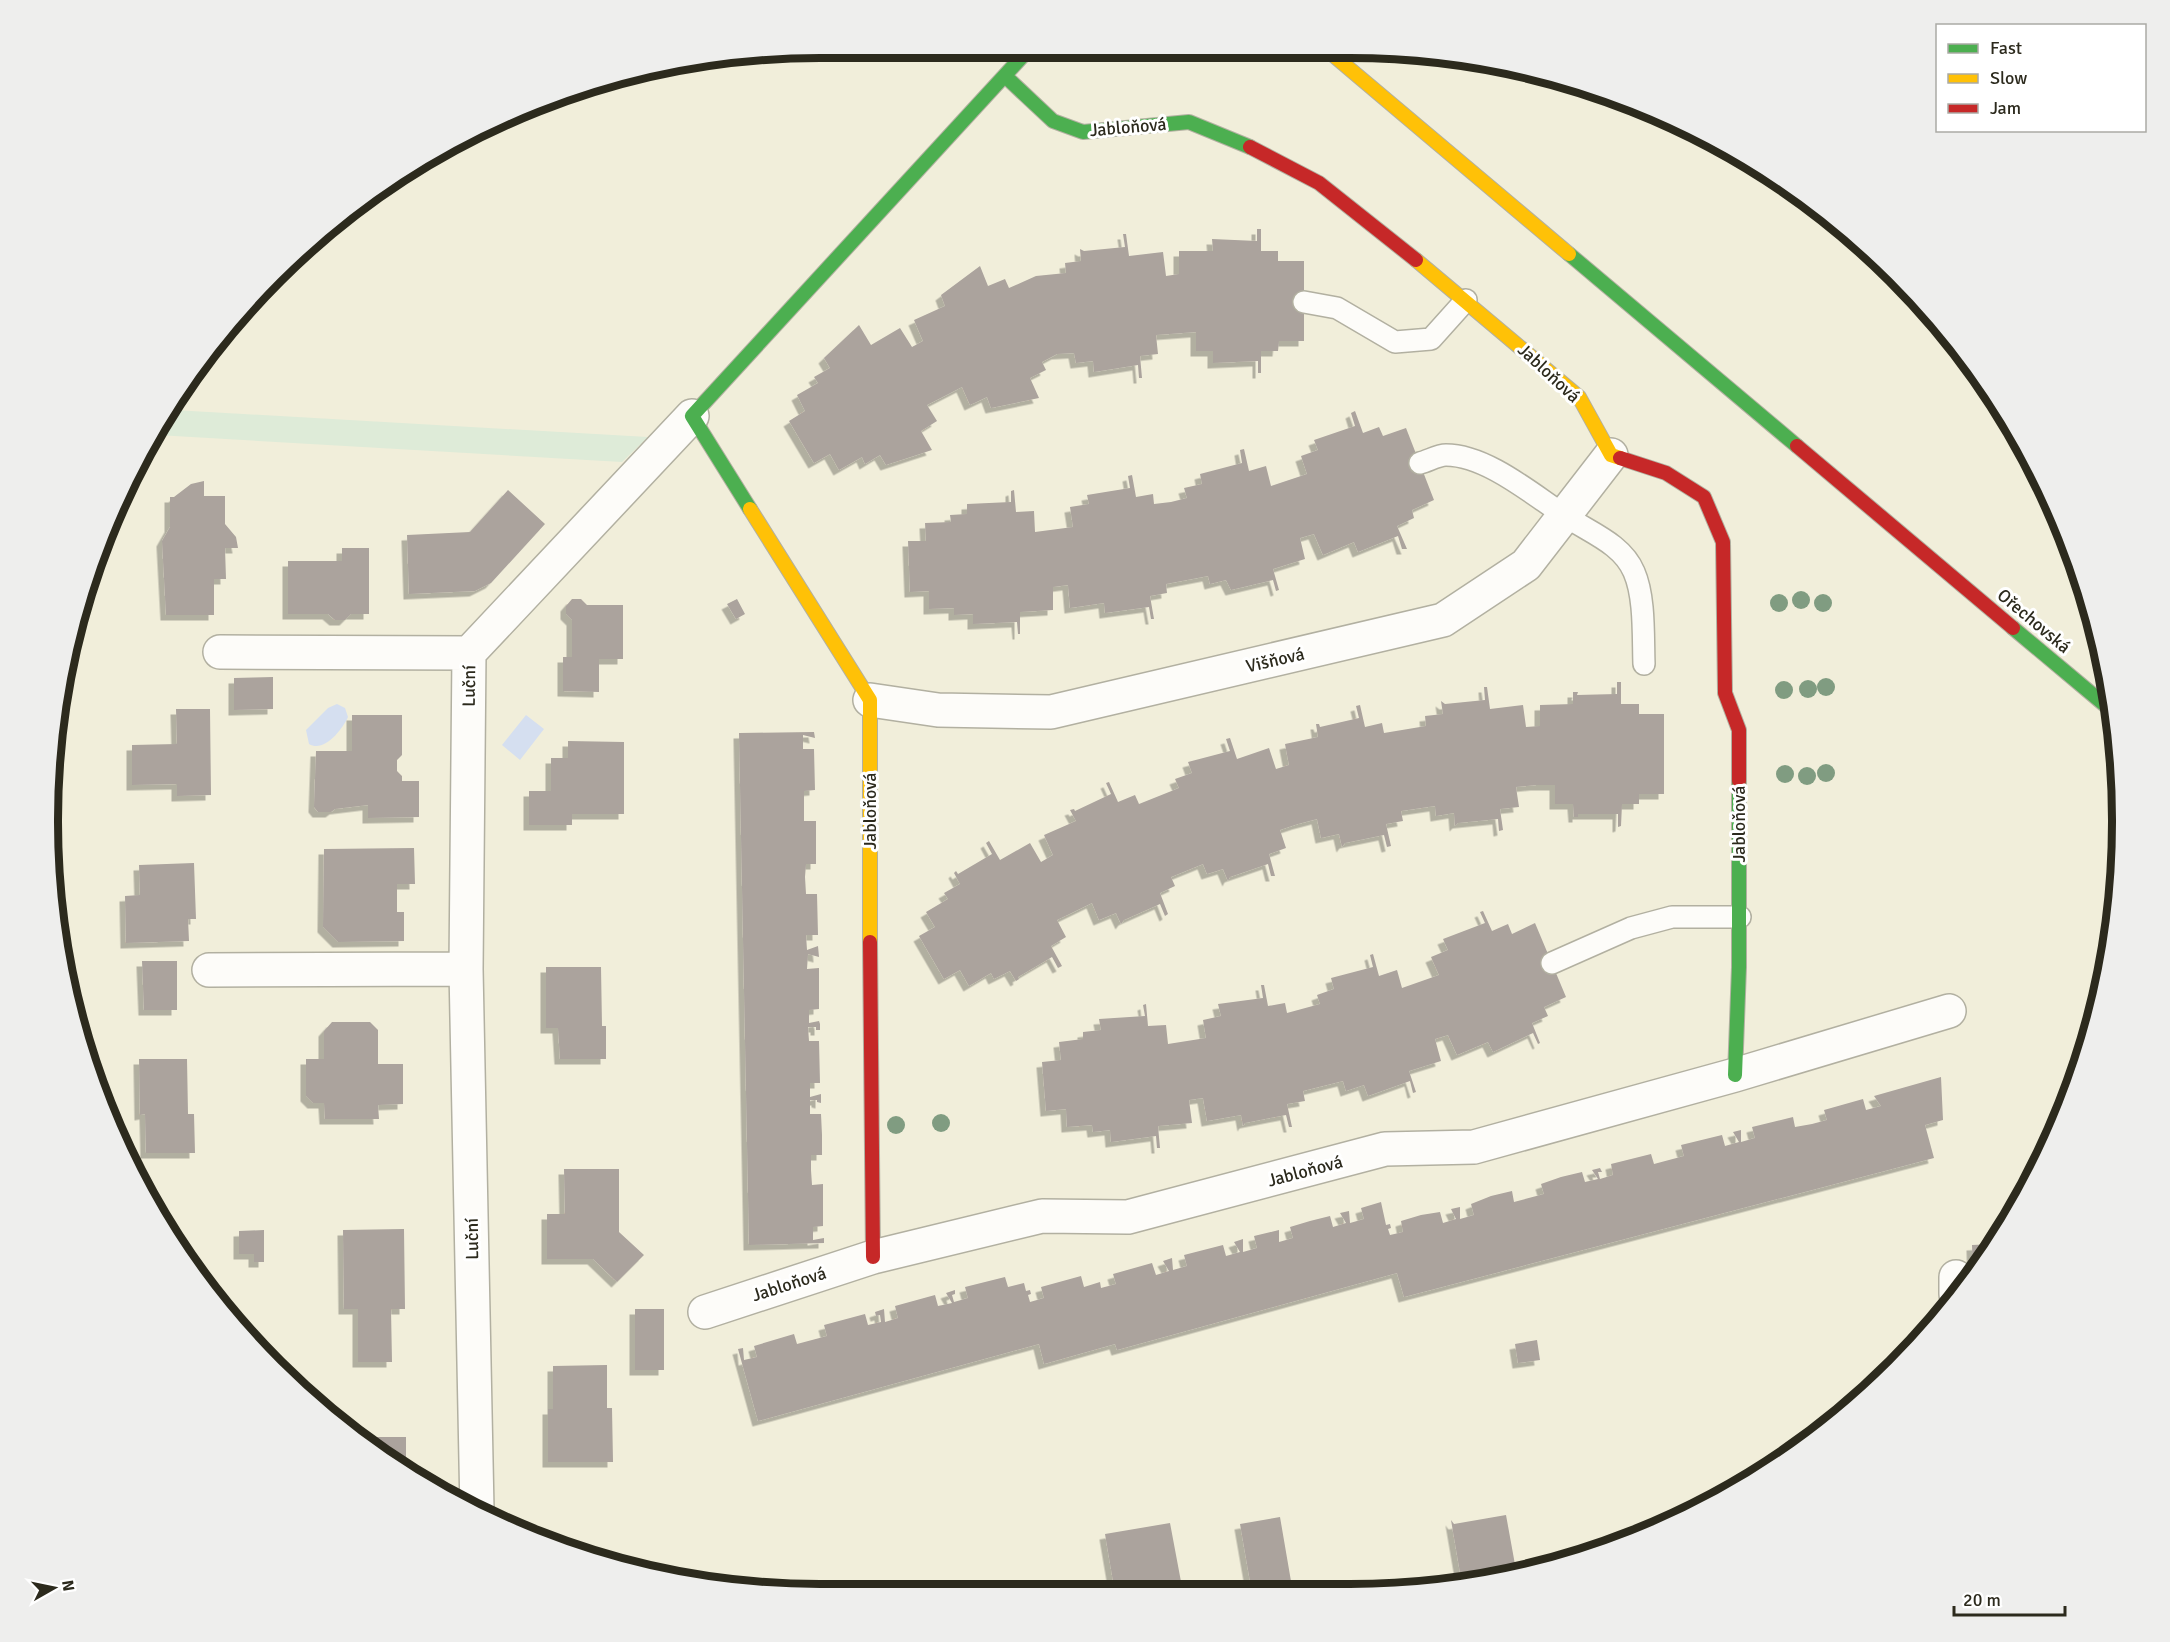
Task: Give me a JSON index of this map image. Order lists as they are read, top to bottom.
{
  "streets": {
    "street": [
      "Jabloňová",
      "Ořechovská",
      "Višňová",
      "Luční"
    ]
  },
  "crossings": [
    ["Jabloňová", "Višňová"]
  ],
  "legend": ["Fast", "Slow", "Jam"],
  "scale_bar": "20 m",
  "north": "right"
}
